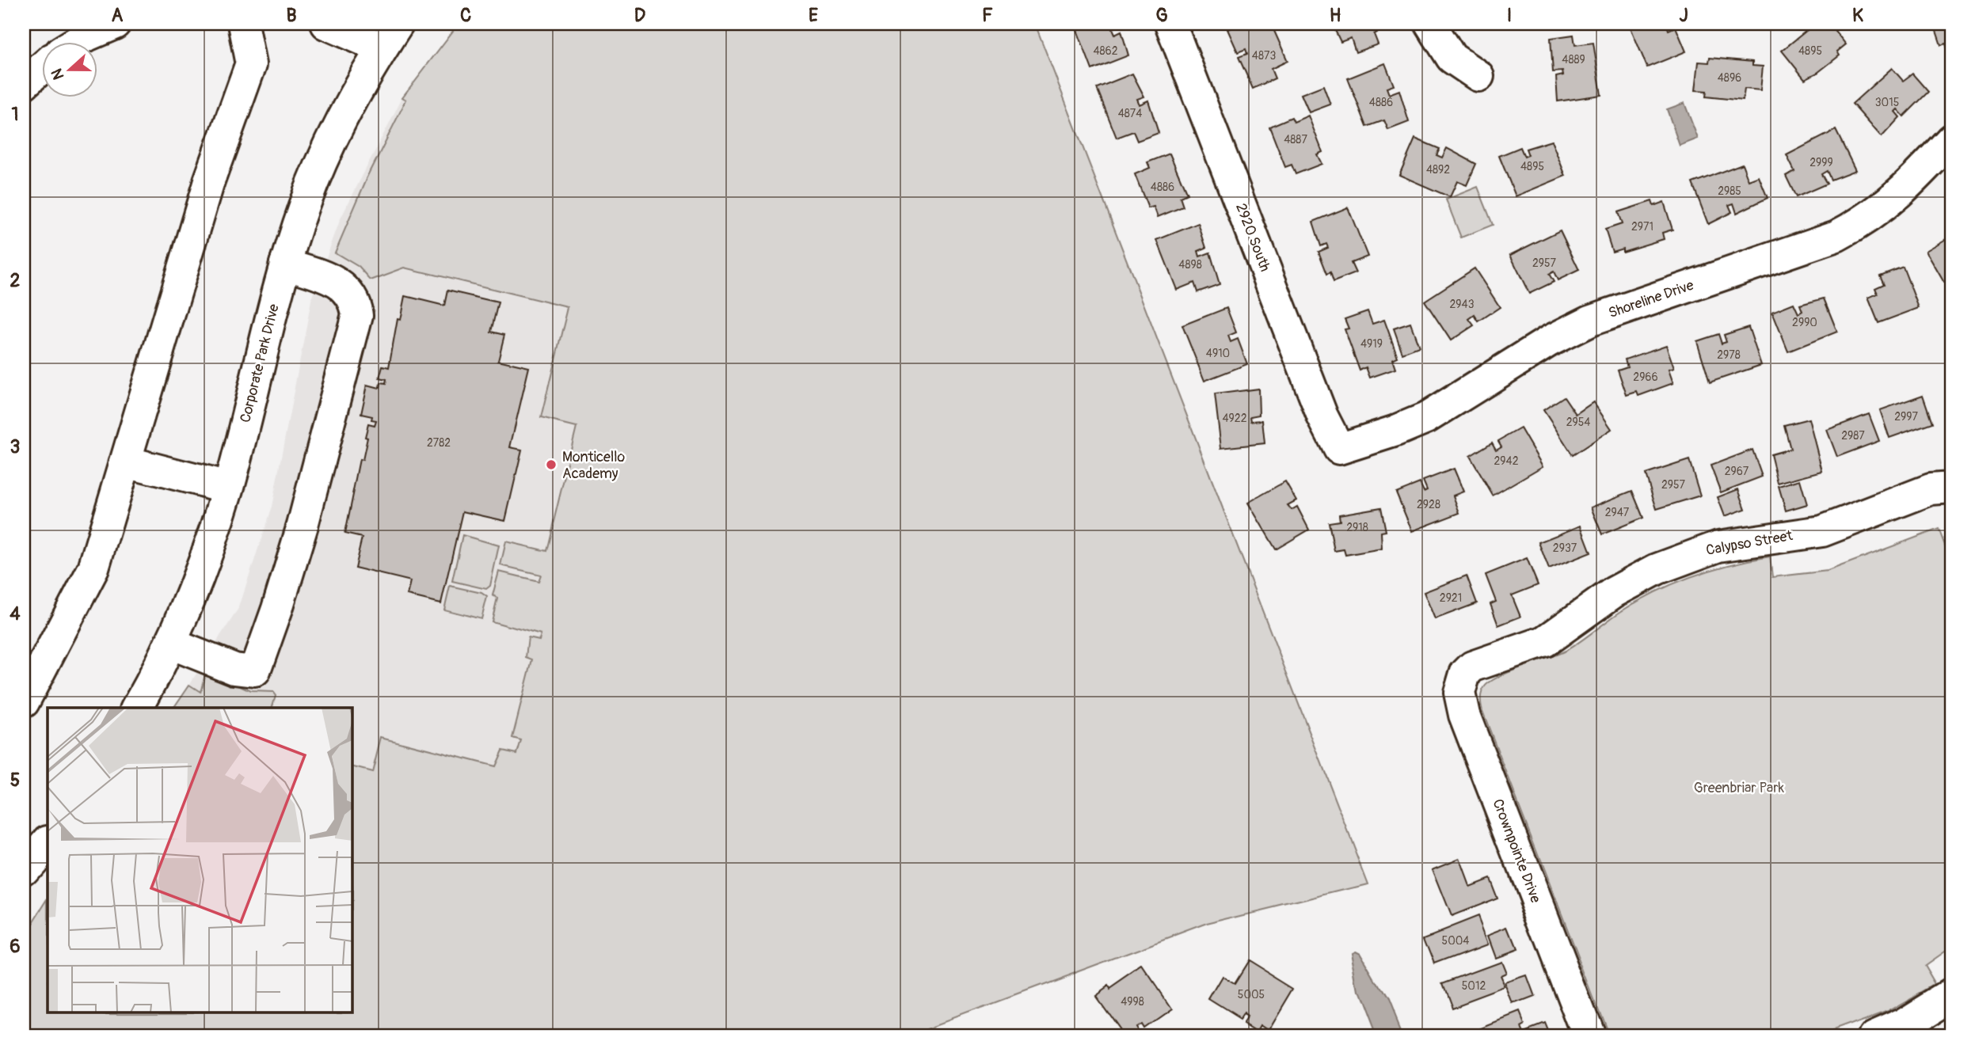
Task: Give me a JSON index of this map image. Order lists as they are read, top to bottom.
{
  "streets": {
    "street": [
      "2920 South",
      "Shoreline Drive",
      "Corporate Park Drive",
      "Calypso Street",
      "Crownpointe Drive"
    ]
  },
  "crossings": [
    ["2920 South", "Shoreline Drive"],
    ["Calypso Street", "Crownpointe Drive"]
  ],
  "parks": ["Greenbriar Park"],
  "places": ["Monticello Academy"],
  "house_numbers": [
    "4862",
    "4895",
    "4873",
    "4889",
    "4896",
    "4886",
    "3015",
    "4874",
    "4887",
    "2999",
    "4895",
    "4892",
    "4886",
    "2985",
    "2971",
    "2957",
    "4898",
    "2943",
    "2990",
    "4919",
    "4910",
    "2978",
    "2966",
    "2997",
    "4922",
    "2954",
    "2987",
    "2782",
    "2942",
    "2967",
    "2957",
    "2928",
    "2947",
    "2918",
    "2937",
    "2921",
    "5004",
    "5012",
    "5005",
    "4998"
  ],
  "north": "left",
  "grid": {
    "columns": [
      "A",
      "B",
      "C",
      "D",
      "E",
      "F",
      "G",
      "H",
      "I",
      "J",
      "K"
    ],
    "rows": [
      "1",
      "2",
      "3",
      "4",
      "5",
      "6"
    ]
  }
}
